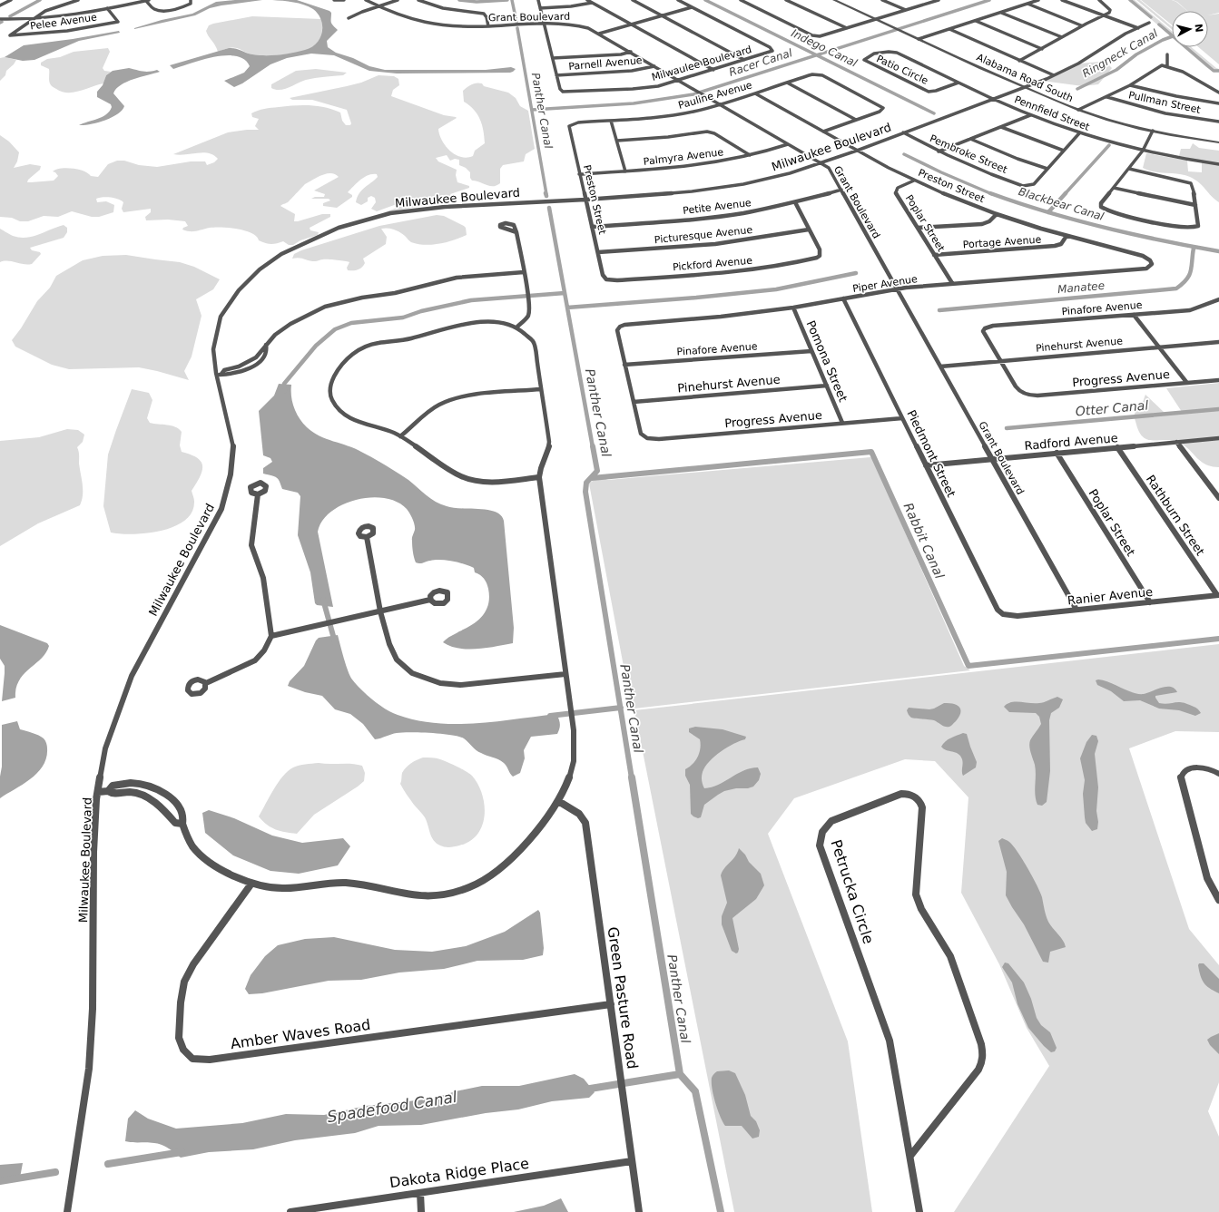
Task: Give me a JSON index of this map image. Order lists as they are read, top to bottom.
{
  "streets": {
    "street": [
      "Grant Boulevard",
      "Pelee Avenue",
      "Parnell Avenue",
      "Milwaulee Boulevard",
      "Patio Circle",
      "Alabama Road South",
      "Pauline Avenue",
      "Pullman Street",
      "Pennfield Street",
      "Milwaukee Boulevard",
      "Pembroke Street",
      "Palmyra Avenue",
      "Preston Street",
      "Petite Avenue",
      "Poplar Street",
      "Picturesque Avenue",
      "Portage Avenue",
      "Pickford Avenue",
      "Piper Avenue",
      "Pinafore Avenue",
      "Pinehurst Avenue",
      "Pomona Street",
      "Progress Avenue",
      "Radford Avenue",
      "Piedmont Street",
      "Rathburn Street",
      "Ranier Avenue",
      "Petrucka Circle",
      "Green Pasture Road",
      "Amber Waves Road",
      "Dakota Ridge Place"
    ]
  },
  "crossings": [
    ["Grant Boulevard", "Parnell Avenue"],
    ["Grant Boulevard", "Milwaulee Boulevard"],
    ["Grant Boulevard", "Pauline Avenue"],
    ["Grant Boulevard", "Milwaukee Boulevard"],
    ["Grant Boulevard", "Palmyra Avenue"],
    ["Grant Boulevard", "Petite Avenue"],
    ["Grant Boulevard", "Piper Avenue"],
    ["Grant Boulevard", "Pinehurst Avenue"],
    ["Grant Boulevard", "Radford Avenue"],
    ["Grant Boulevard", "Ranier Avenue"],
    ["Parnell Avenue", "Milwaulee Boulevard"],
    ["Patio Circle", "Pennfield Street"],
    ["Alabama Road South", "Milwaukee Boulevard"],
    ["Pauline Avenue", "Preston Street"],
    ["Pennfield Street", "Milwaukee Boulevard"],
    ["Milwaukee Boulevard", "Pembroke Street"],
    ["Milwaukee Boulevard", "Preston Street"],
    ["Palmyra Avenue", "Preston Street"],
    ["Preston Street", "Petite Avenue"],
    ["Preston Street", "Poplar Street"],
    ["Preston Street", "Picturesque Avenue"],
    ["Preston Street", "Portage Avenue"],
    ["Preston Street", "Pickford Avenue"],
    ["Preston Street", "Piper Avenue"],
    ["Poplar Street", "Portage Avenue"],
    ["Poplar Street", "Piper Avenue"],
    ["Poplar Street", "Radford Avenue"],
    ["Poplar Street", "Ranier Avenue"],
    ["Picturesque Avenue", "Pickford Avenue"],
    ["Piper Avenue", "Pinafore Avenue"],
    ["Piper Avenue", "Pomona Street"],
    ["Piper Avenue", "Piedmont Street"],
    ["Pinafore Avenue", "Pinehurst Avenue"],
    ["Pinafore Avenue", "Pomona Street"],
    ["Pinafore Avenue", "Progress Avenue"],
    ["Pinehurst Avenue", "Pomona Street"],
    ["Pinehurst Avenue", "Progress Avenue"],
    ["Pomona Street", "Progress Avenue"],
    ["Progress Avenue", "Piedmont Street"],
    ["Radford Avenue", "Piedmont Street"],
    ["Radford Avenue", "Rathburn Street"],
    ["Piedmont Street", "Ranier Avenue"],
    ["Rathburn Street", "Ranier Avenue"],
    ["Green Pasture Road", "Amber Waves Road"],
    ["Green Pasture Road", "Dakota Ridge Place"]
  ],
  "water": [
    "Indego Canal",
    "Ringneck Canal",
    "Racer Canal",
    "Panther Canal",
    "Blackbear Canal",
    "Manatee",
    "Otter Canal",
    "Rabbit Canal",
    "Spadefood Canal"
  ],
  "north": "right"
}
